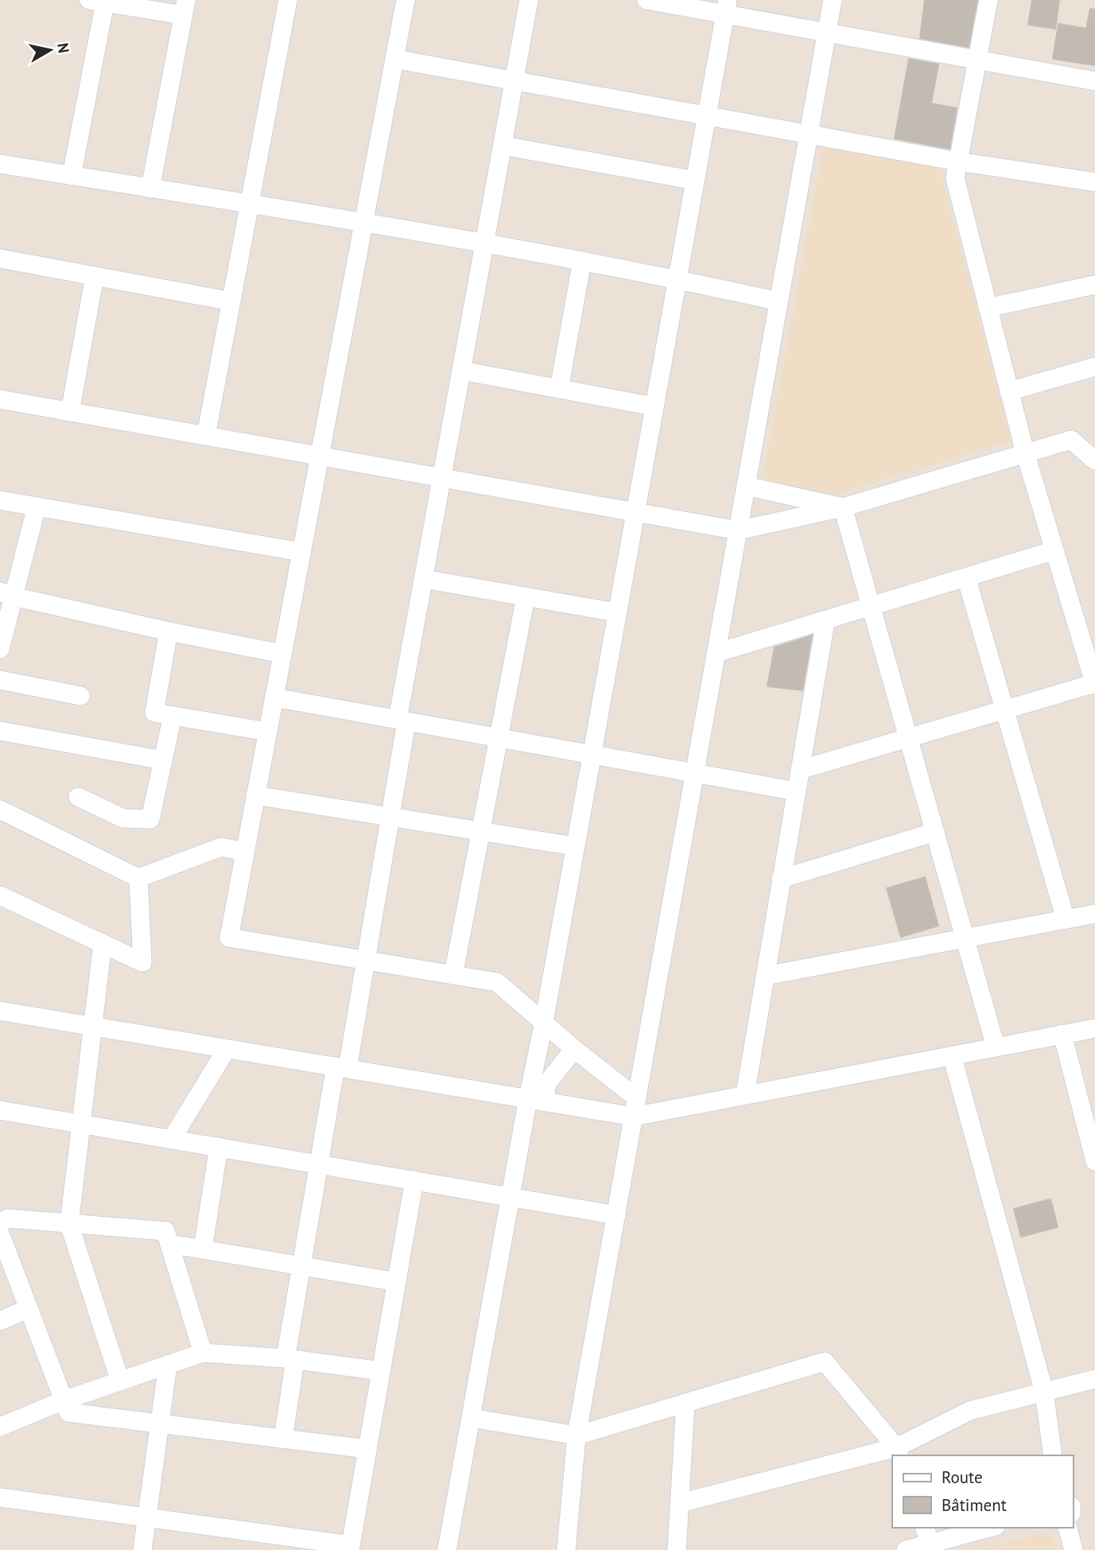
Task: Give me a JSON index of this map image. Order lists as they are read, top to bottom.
{
  "legend": ["Route", "Bâtiment"],
  "north": "right"
}
